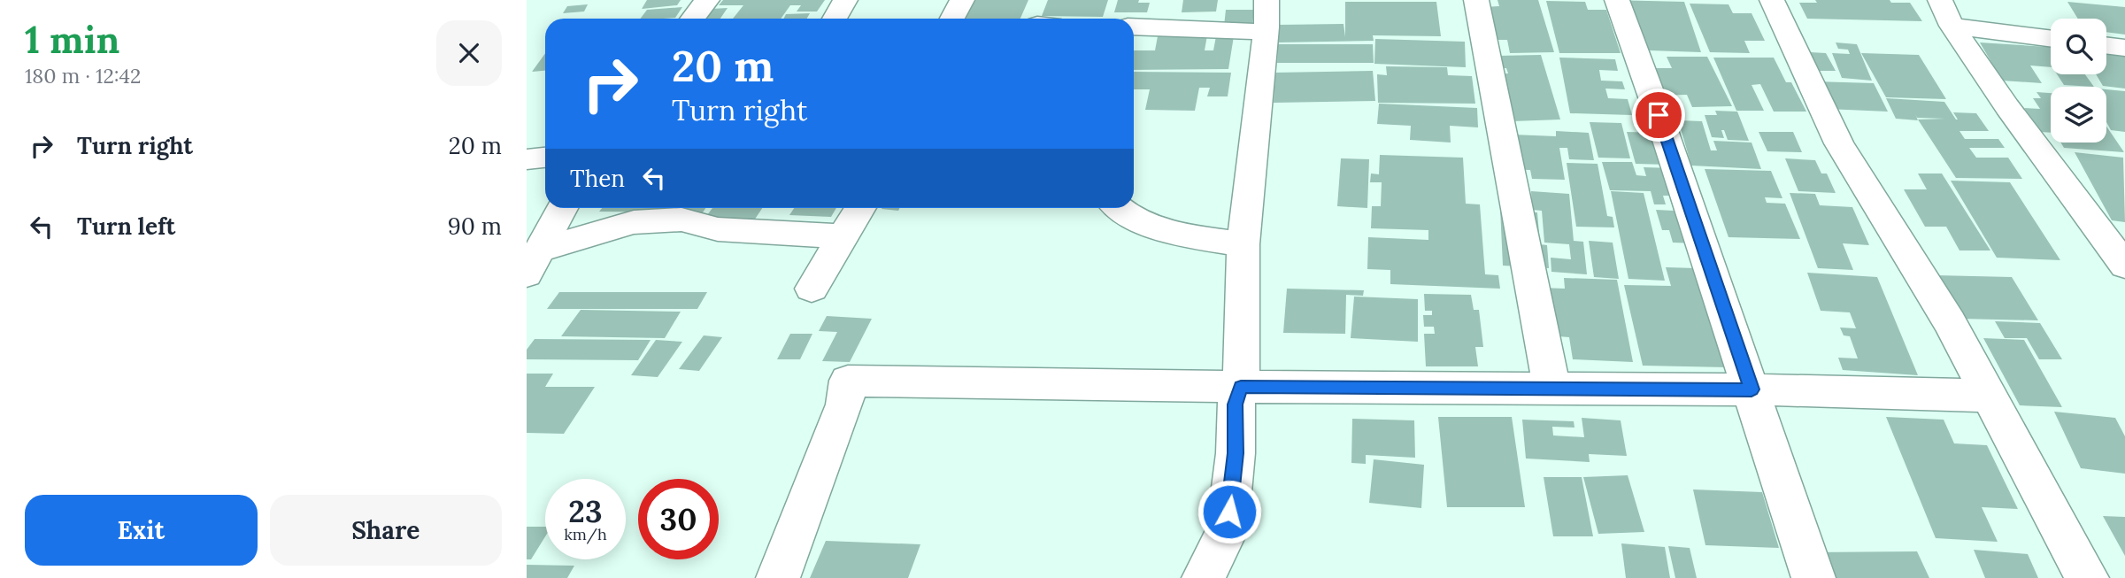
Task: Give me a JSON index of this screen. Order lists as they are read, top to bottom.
{
  "page": {
    "heading": ["1 min", "180 m · 12:42"],
    "turn": ["20 m", "Turn right"],
    "list": [
      {
        "name": "Turn right",
        "value": "20 m"
      },
      {
        "name": "Turn left",
        "value": "90 m"
      }
    ],
    "then": "Then",
    "speed": "23 km/h",
    "limit": "30",
    "buttons": ["Exit", "Share"]
  }
}
